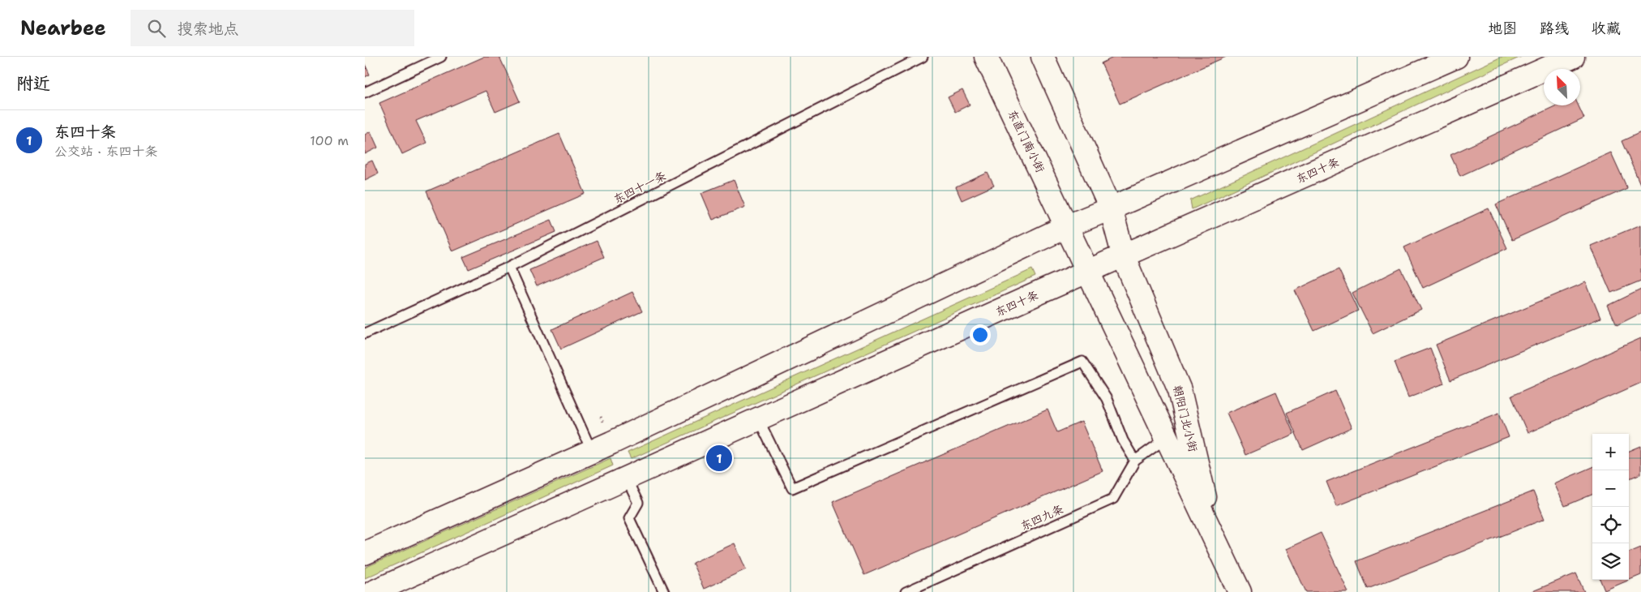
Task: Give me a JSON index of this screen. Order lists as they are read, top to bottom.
{
  "streets": {
    "main road": ["东直门南小街", "东四十条", "朝阳门北小街"],
    "lane": ["东四十一条", "东四九条"]
  },
  "crossings": [
    ["东直门南小街", "东四十条"],
    ["东直门南小街", "朝阳门北小街"],
    ["东四十条", "朝阳门北小街"],
    ["朝阳门北小街", "东四九条"]
  ],
  "north": "top left",
  "page": {
    "header": "Nearbee",
    "search": "搜索地点",
    "nav": ["地图", "路线", "收藏"],
    "heading": "附近",
    "list": [
      {
        "mark": "1",
        "name": "东四十条",
        "note": "公交站 · 东四十条",
        "value": "100 m"
      }
    ],
    "map_buttons": ["+", "−"],
    "pins": "1"
  }
}
